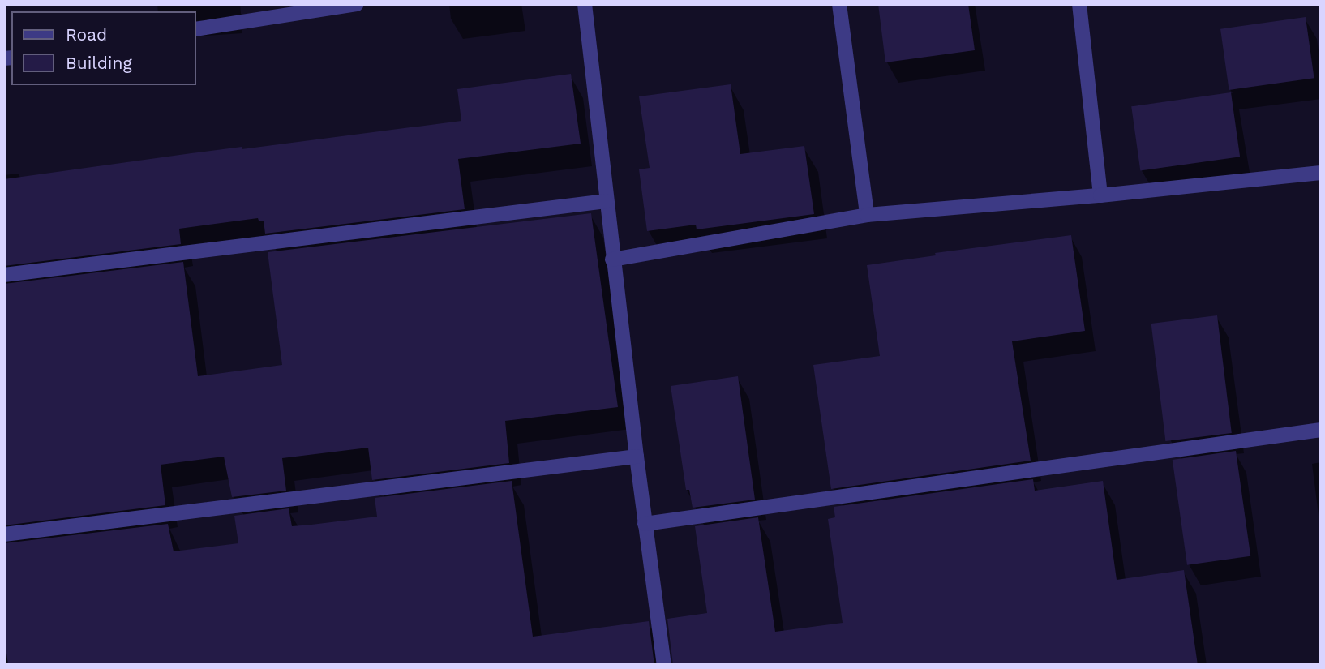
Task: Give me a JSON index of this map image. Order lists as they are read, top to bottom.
{
  "legend": ["Road", "Building"]
}
